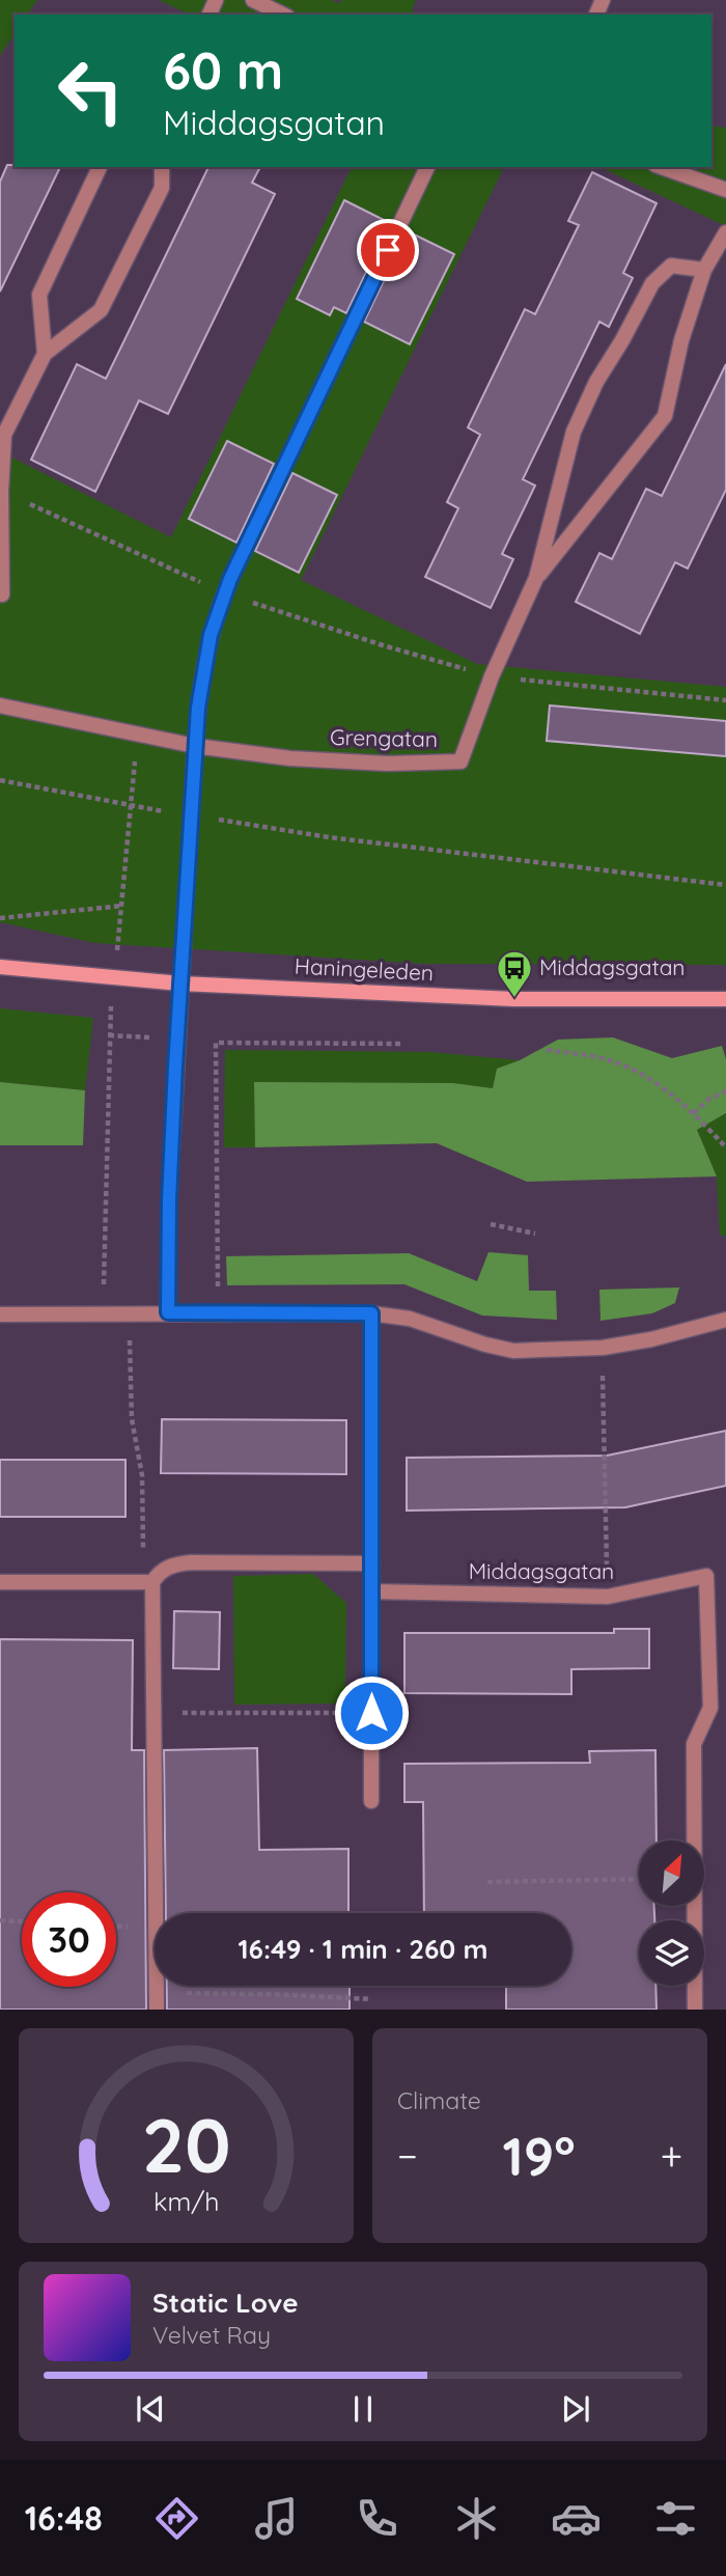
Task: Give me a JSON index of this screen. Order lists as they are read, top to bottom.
{
  "streets": {
    "main road": ["Haningeleden"],
    "street": ["Grengatan", "Middagsgatan"]
  },
  "places": {
    "bus stop": ["Middagsgatan"]
  },
  "north": "top right",
  "page": {
    "turn": ["60 m", "Middagsgatan"],
    "limit": "30",
    "trip": "16:49 · 1 min · 260 m",
    "tile": "Climate",
    "heat": ["−", "19°", "+"],
    "song": ["Static Love", "Velvet Ray"],
    "tabs": "16:48",
    "gauge": ["20", "km/h"]
  }
}
